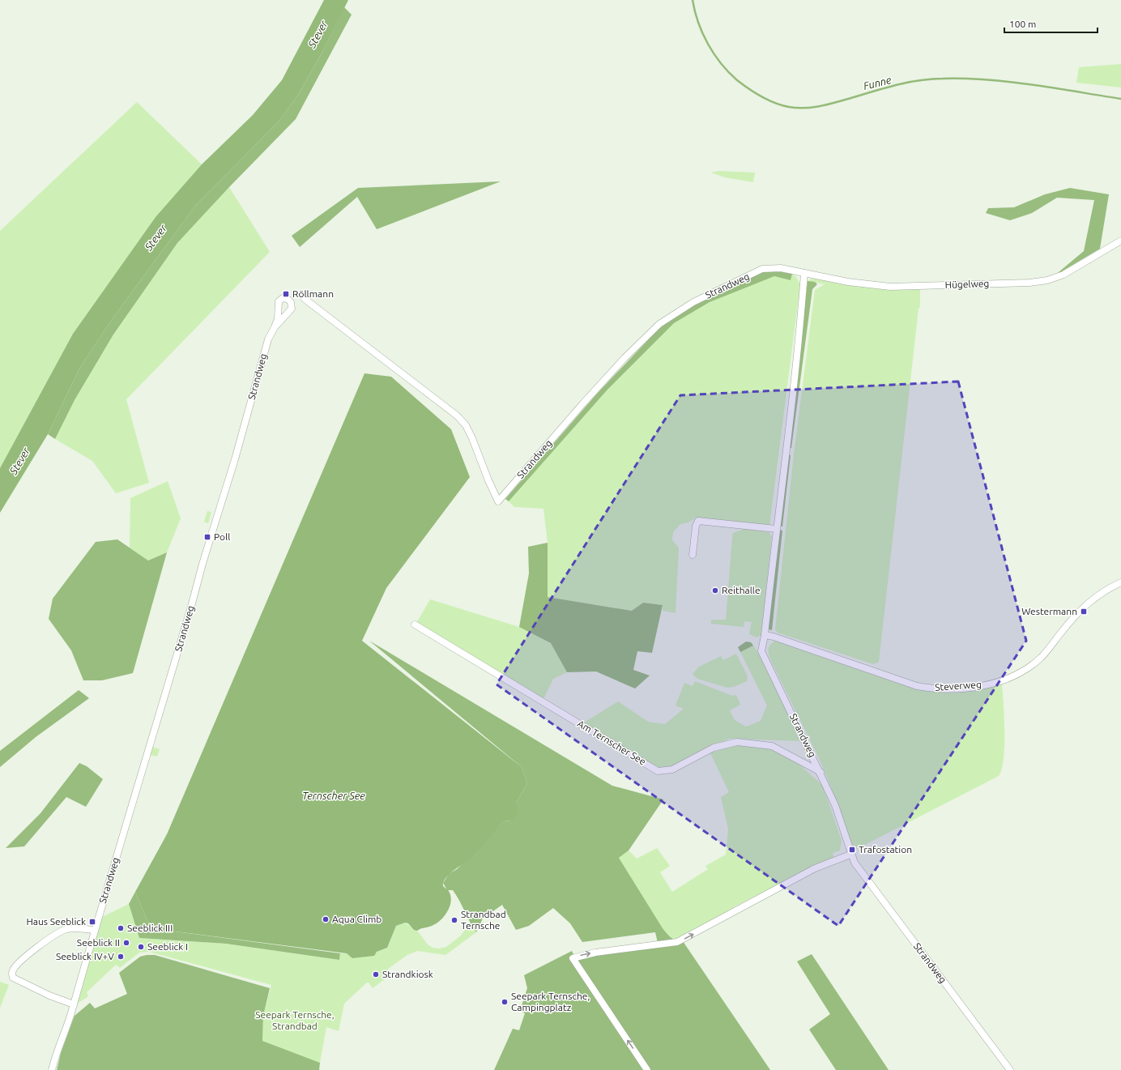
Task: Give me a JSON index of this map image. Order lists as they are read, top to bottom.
{
  "streets": {
    "street": [
      "Hügelweg",
      "Strandweg",
      "Steverweg",
      "Am Ternscher See"
    ]
  },
  "crossings": [
    ["Hügelweg", "Strandweg"],
    ["Strandweg", "Steverweg"],
    ["Strandweg", "Am Ternscher See"]
  ],
  "water": ["Stever", "Funne", "Ternscher See"],
  "parks": ["Seepark Ternsche, Strandbad"],
  "places": {
    "transit": [
      "Röllmann",
      "Poll",
      "Westermann",
      "Trafostation",
      "Haus Seeblick"
    ],
    "other": [
      "Reithalle",
      "Aqua Climb",
      "Strandbad Ternsche",
      "Seeblick III",
      "Seeblick II",
      "Seeblick I",
      "Seeblick IV+V",
      "Strandkiosk",
      "Seepark Ternsche, Campingplatz"
    ]
  },
  "scale_bar": "100 m"
}
